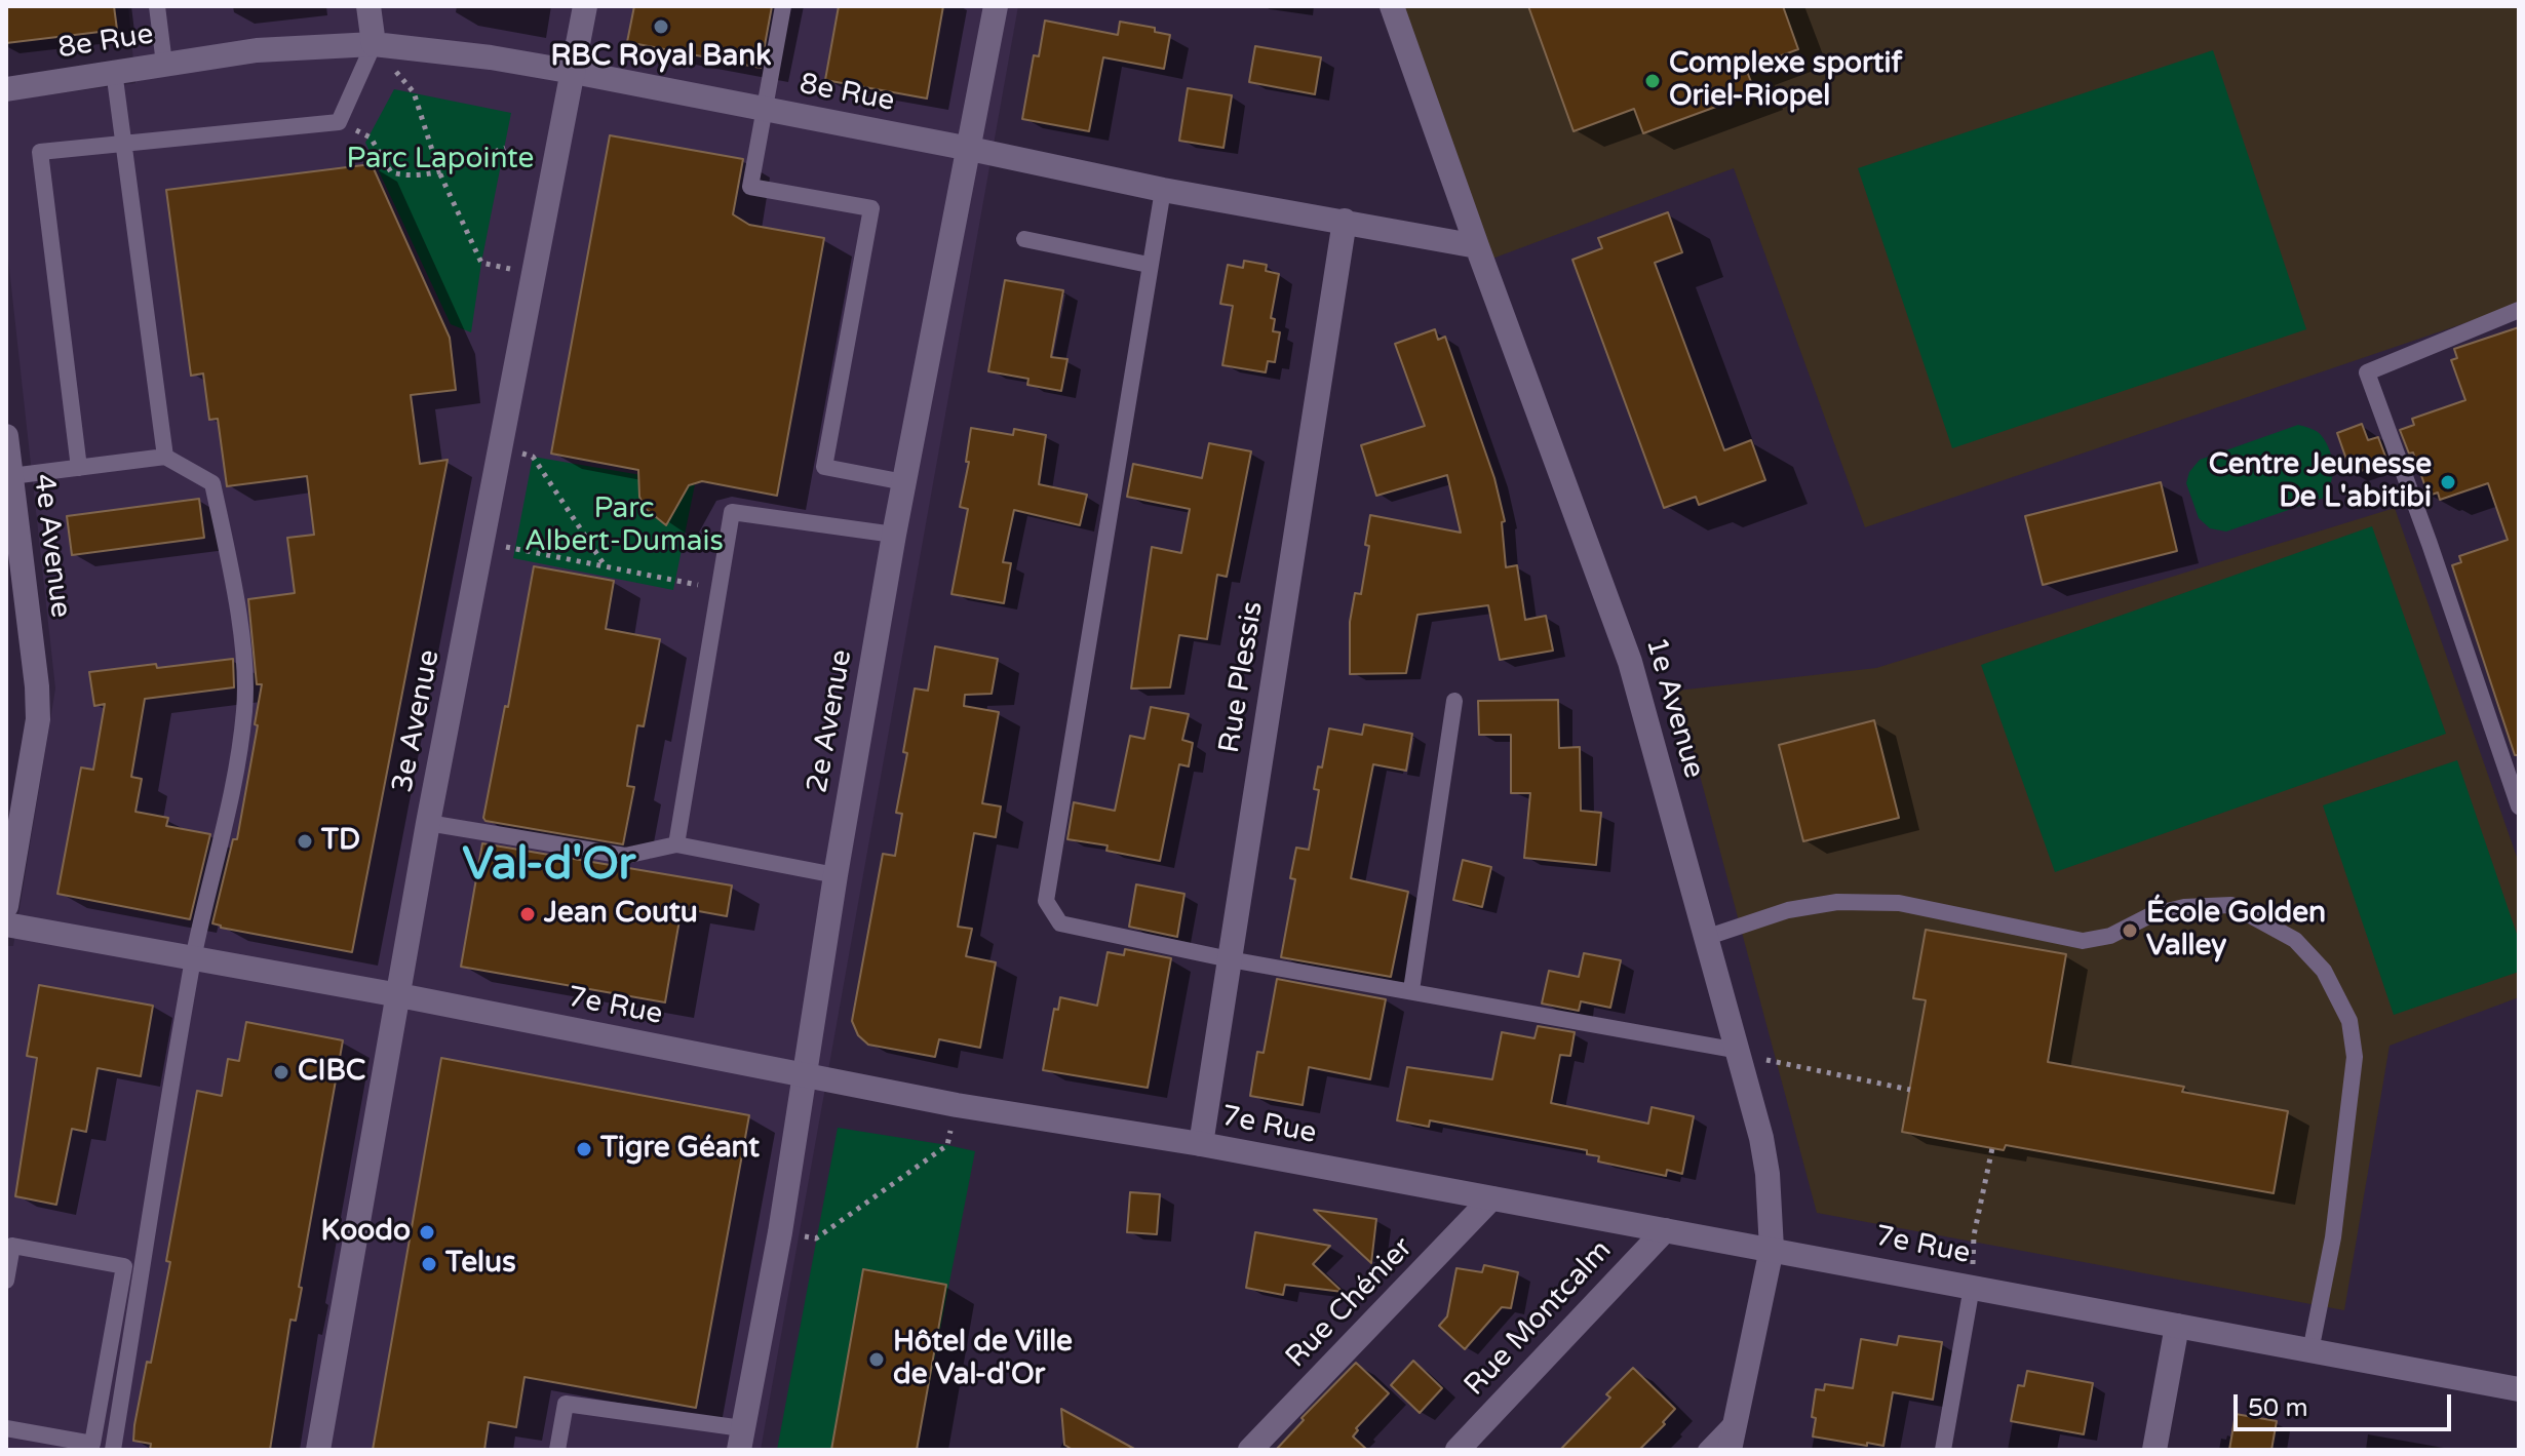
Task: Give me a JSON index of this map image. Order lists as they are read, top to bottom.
{
  "streets": {
    "street": [
      "8e Rue",
      "4e Avenue",
      "Rue Plessis",
      "1e Avenue",
      "3e Avenue",
      "2e Avenue",
      "7e Rue",
      "Rue Chénier",
      "Rue Montcalm"
    ]
  },
  "crossings": [
    ["8e Rue", "Rue Plessis"],
    ["8e Rue", "1e Avenue"],
    ["8e Rue", "3e Avenue"],
    ["8e Rue", "2e Avenue"],
    ["Rue Plessis", "7e Rue"],
    ["1e Avenue", "7e Rue"],
    ["3e Avenue", "7e Rue"],
    ["2e Avenue", "7e Rue"],
    ["7e Rue", "Rue Chénier"],
    ["7e Rue", "Rue Montcalm"]
  ],
  "districts": ["Val-d'Or"],
  "parks": ["Parc Lapointe", "Parc Albert-Dumais"],
  "places": [
    "RBC Royal Bank",
    "Complexe sportif Oriel-Riopel",
    "Centre Jeunesse De L'abitibi",
    "TD",
    "Jean Coutu",
    "École Golden Valley",
    "CIBC",
    "Tigre Géant",
    "Koodo",
    "Telus",
    "Hôtel de Ville de Val-d'Or"
  ],
  "scale_bar": "50 m"
}
